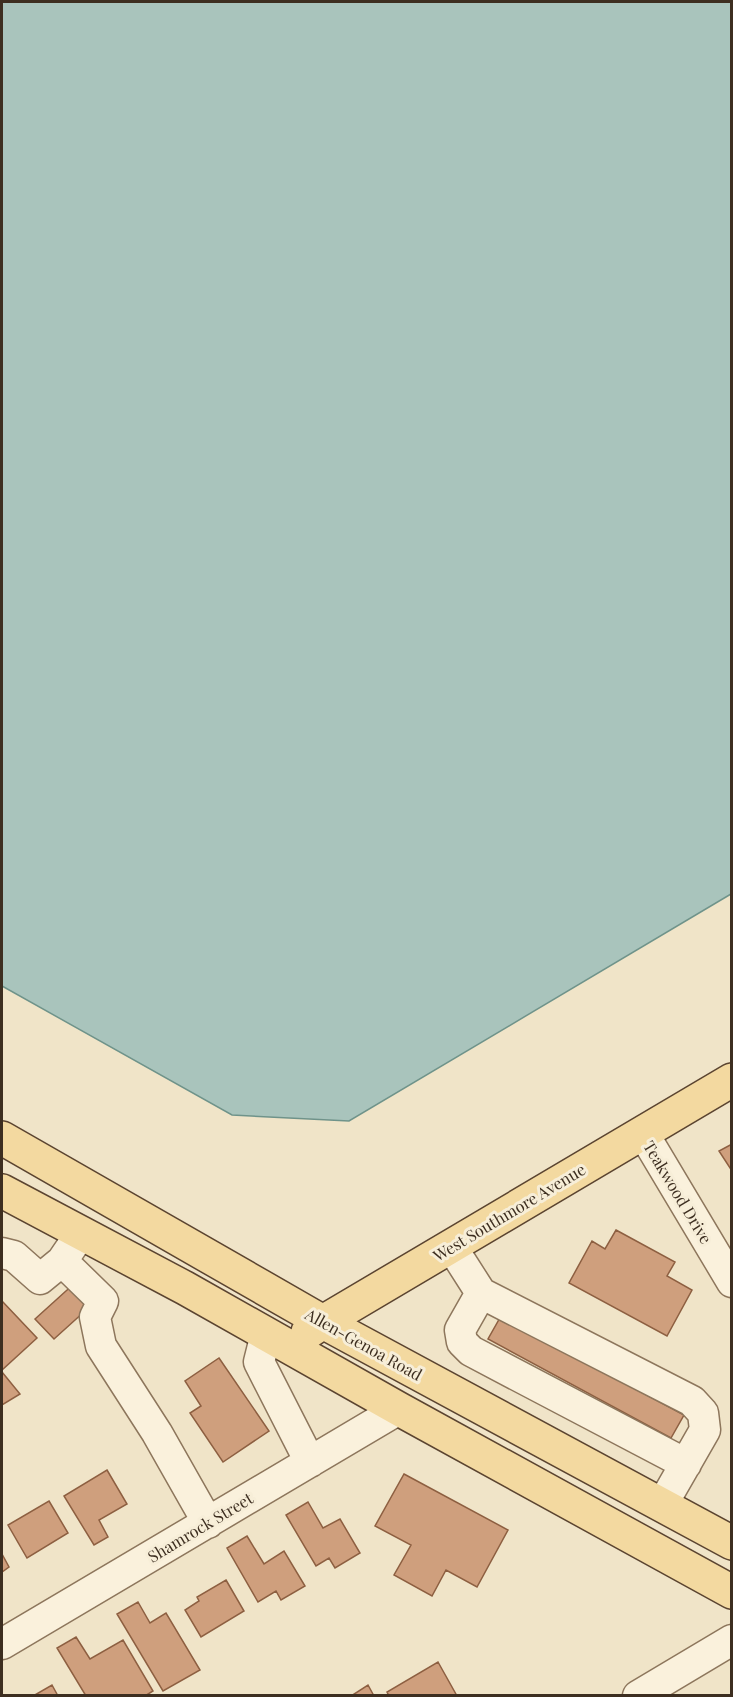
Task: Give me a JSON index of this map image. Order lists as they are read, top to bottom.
{
  "streets": {
    "main road": ["West Southmore Avenue", "Allen-Genoa Road"],
    "street": ["Teakwood Drive", "Shamrock Street"]
  },
  "crossings": [
    ["Teakwood Drive", "West Southmore Avenue"],
    ["West Southmore Avenue", "Allen-Genoa Road"]
  ]
}
